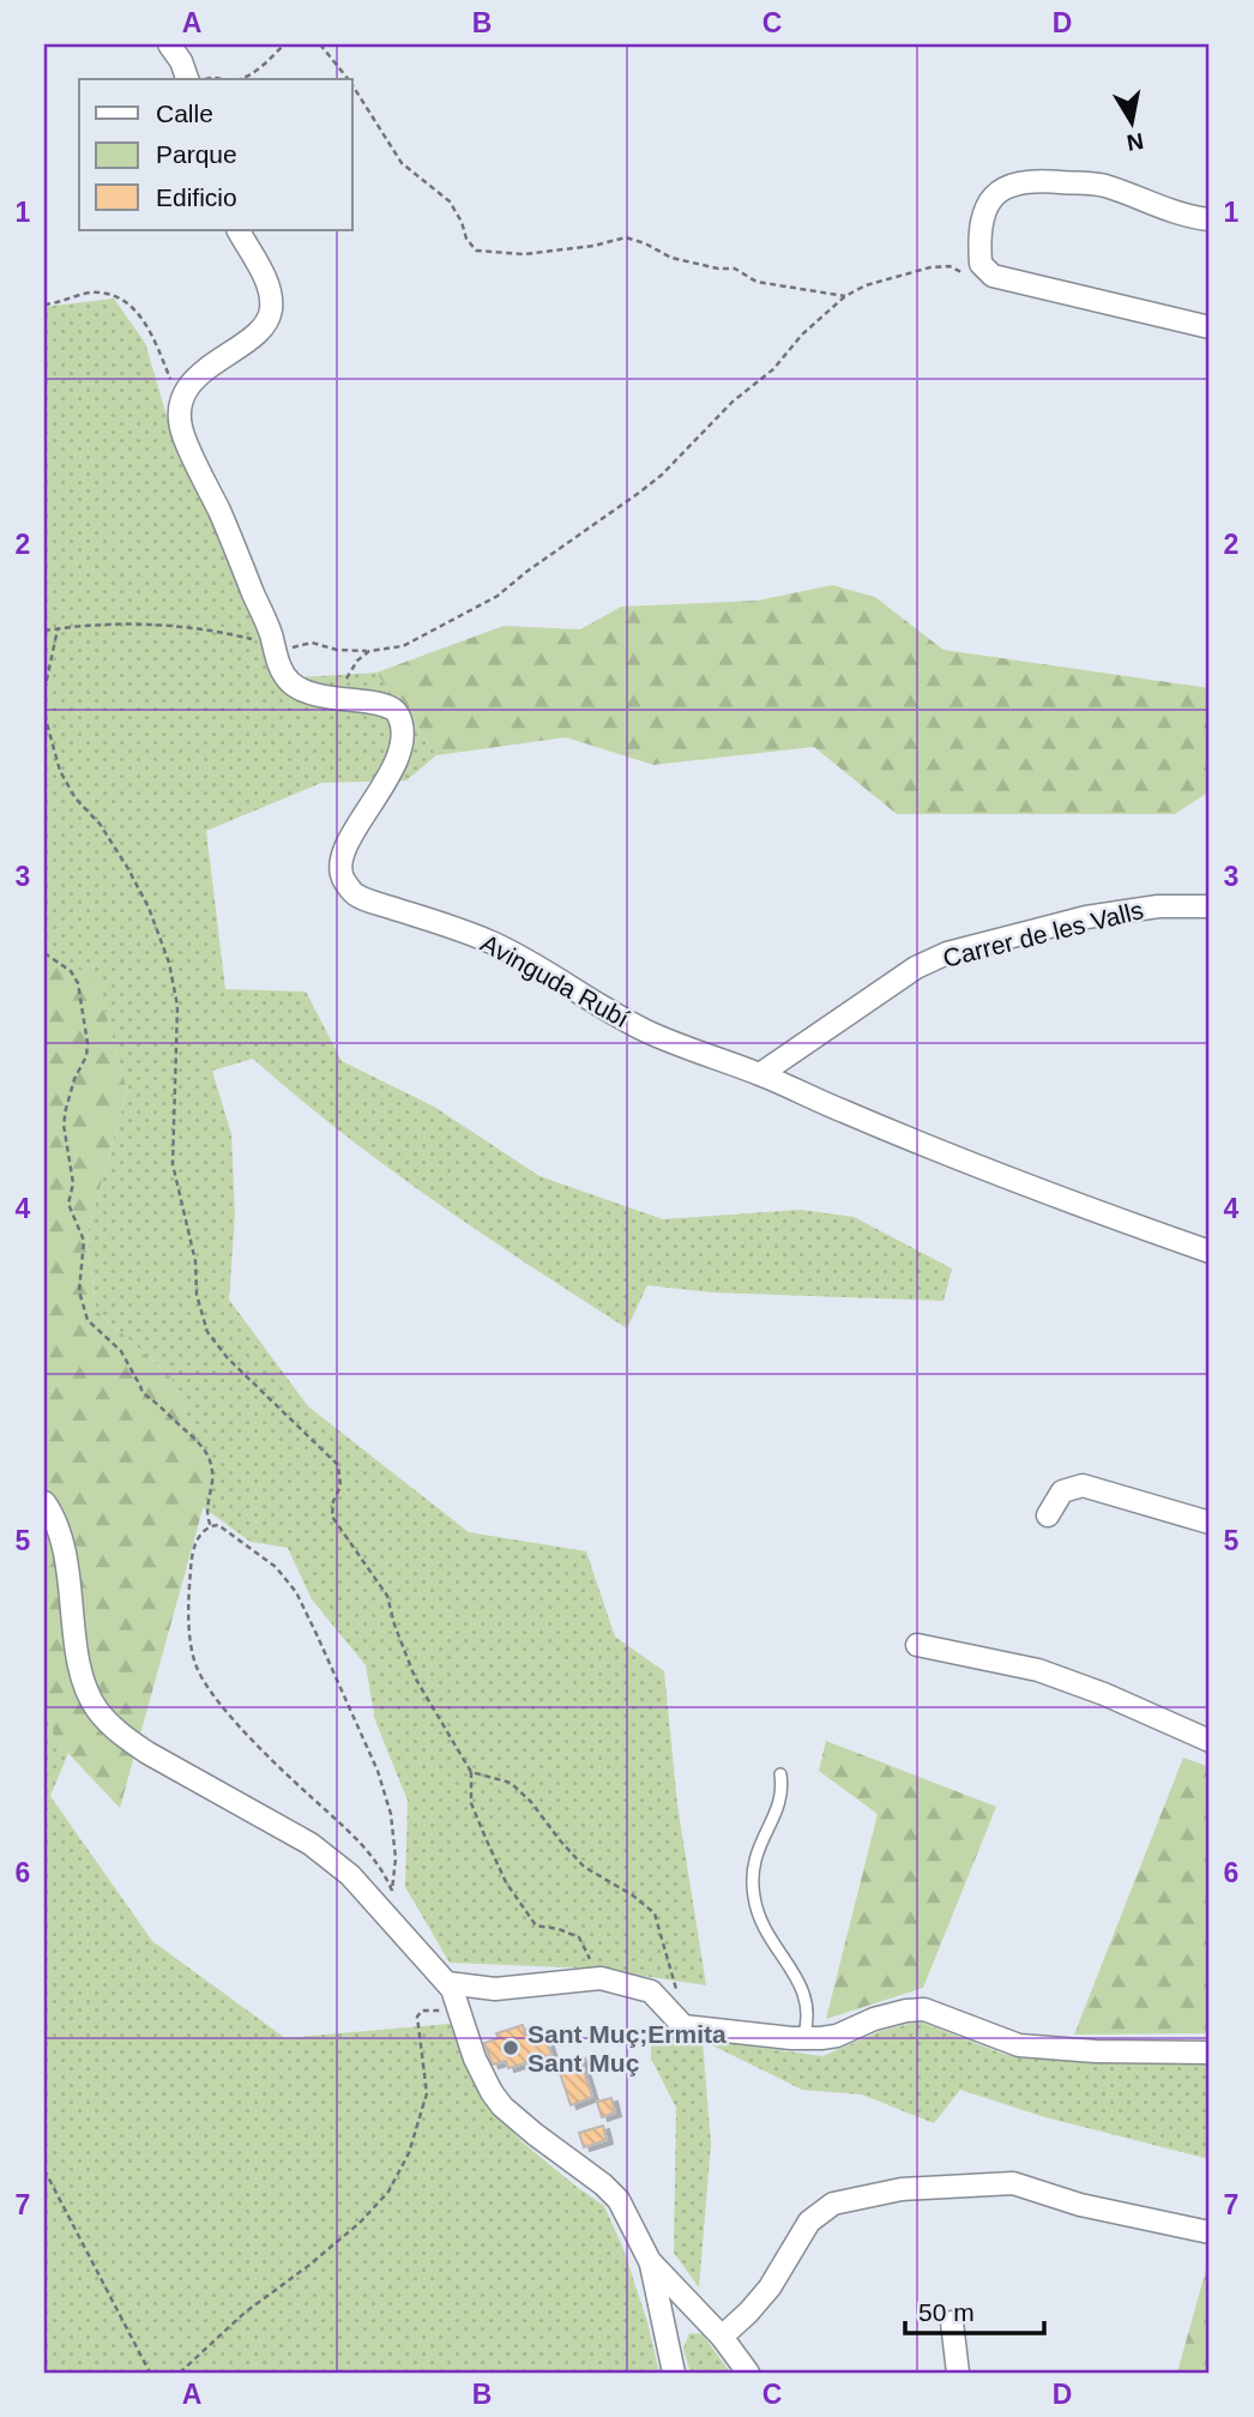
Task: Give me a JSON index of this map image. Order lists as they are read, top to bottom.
{
  "streets": {
    "street": ["Carrer de les Valls", "Avinguda Rubí"]
  },
  "crossings": [
    ["Carrer de les Valls", "Avinguda Rubí"]
  ],
  "places": ["Sant Muç;Ermita Sant Muç"],
  "legend": ["Calle", "Parque", "Edificio"],
  "scale_bar": "50 m",
  "north": "bottom",
  "grid": {
    "columns": [
      "A",
      "B",
      "C",
      "D"
    ],
    "rows": [
      "1",
      "2",
      "3",
      "4",
      "5",
      "6",
      "7"
    ]
  }
}
